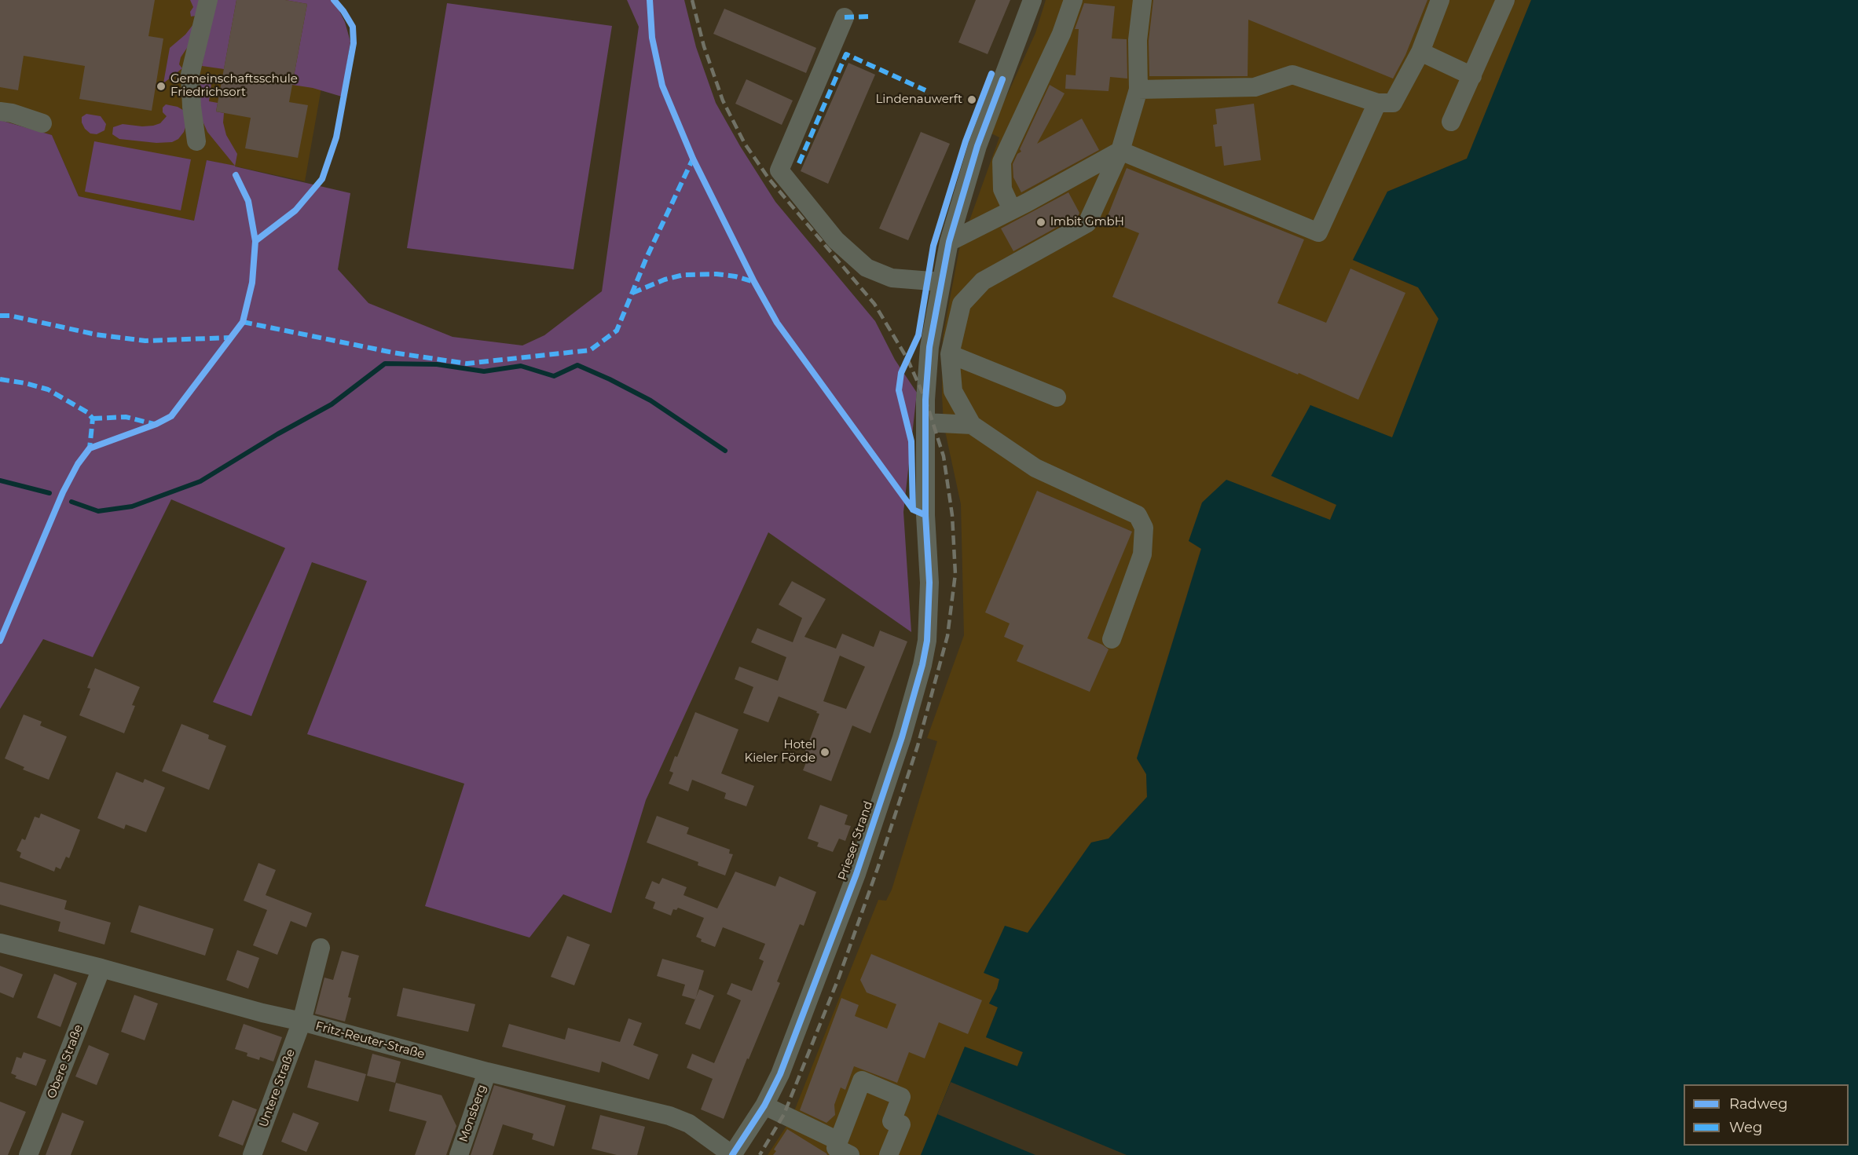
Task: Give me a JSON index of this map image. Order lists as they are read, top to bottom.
{
  "streets": {
    "street": [
      "Prieser Strand",
      "Fritz-Reuter-Straße",
      "Obere Straße",
      "Untere Straße",
      "Monsberg"
    ]
  },
  "crossings": [
    ["Prieser Strand", "Fritz-Reuter-Straße"],
    ["Fritz-Reuter-Straße", "Obere Straße"],
    ["Fritz-Reuter-Straße", "Untere Straße"],
    ["Fritz-Reuter-Straße", "Monsberg"]
  ],
  "places": [
    "Gemeinschaftsschule Friedrichsort",
    "Lindenauwerft",
    "lmbit GmbH",
    "Hotel Kieler Förde"
  ],
  "legend": ["Radweg", "Weg"]
}
